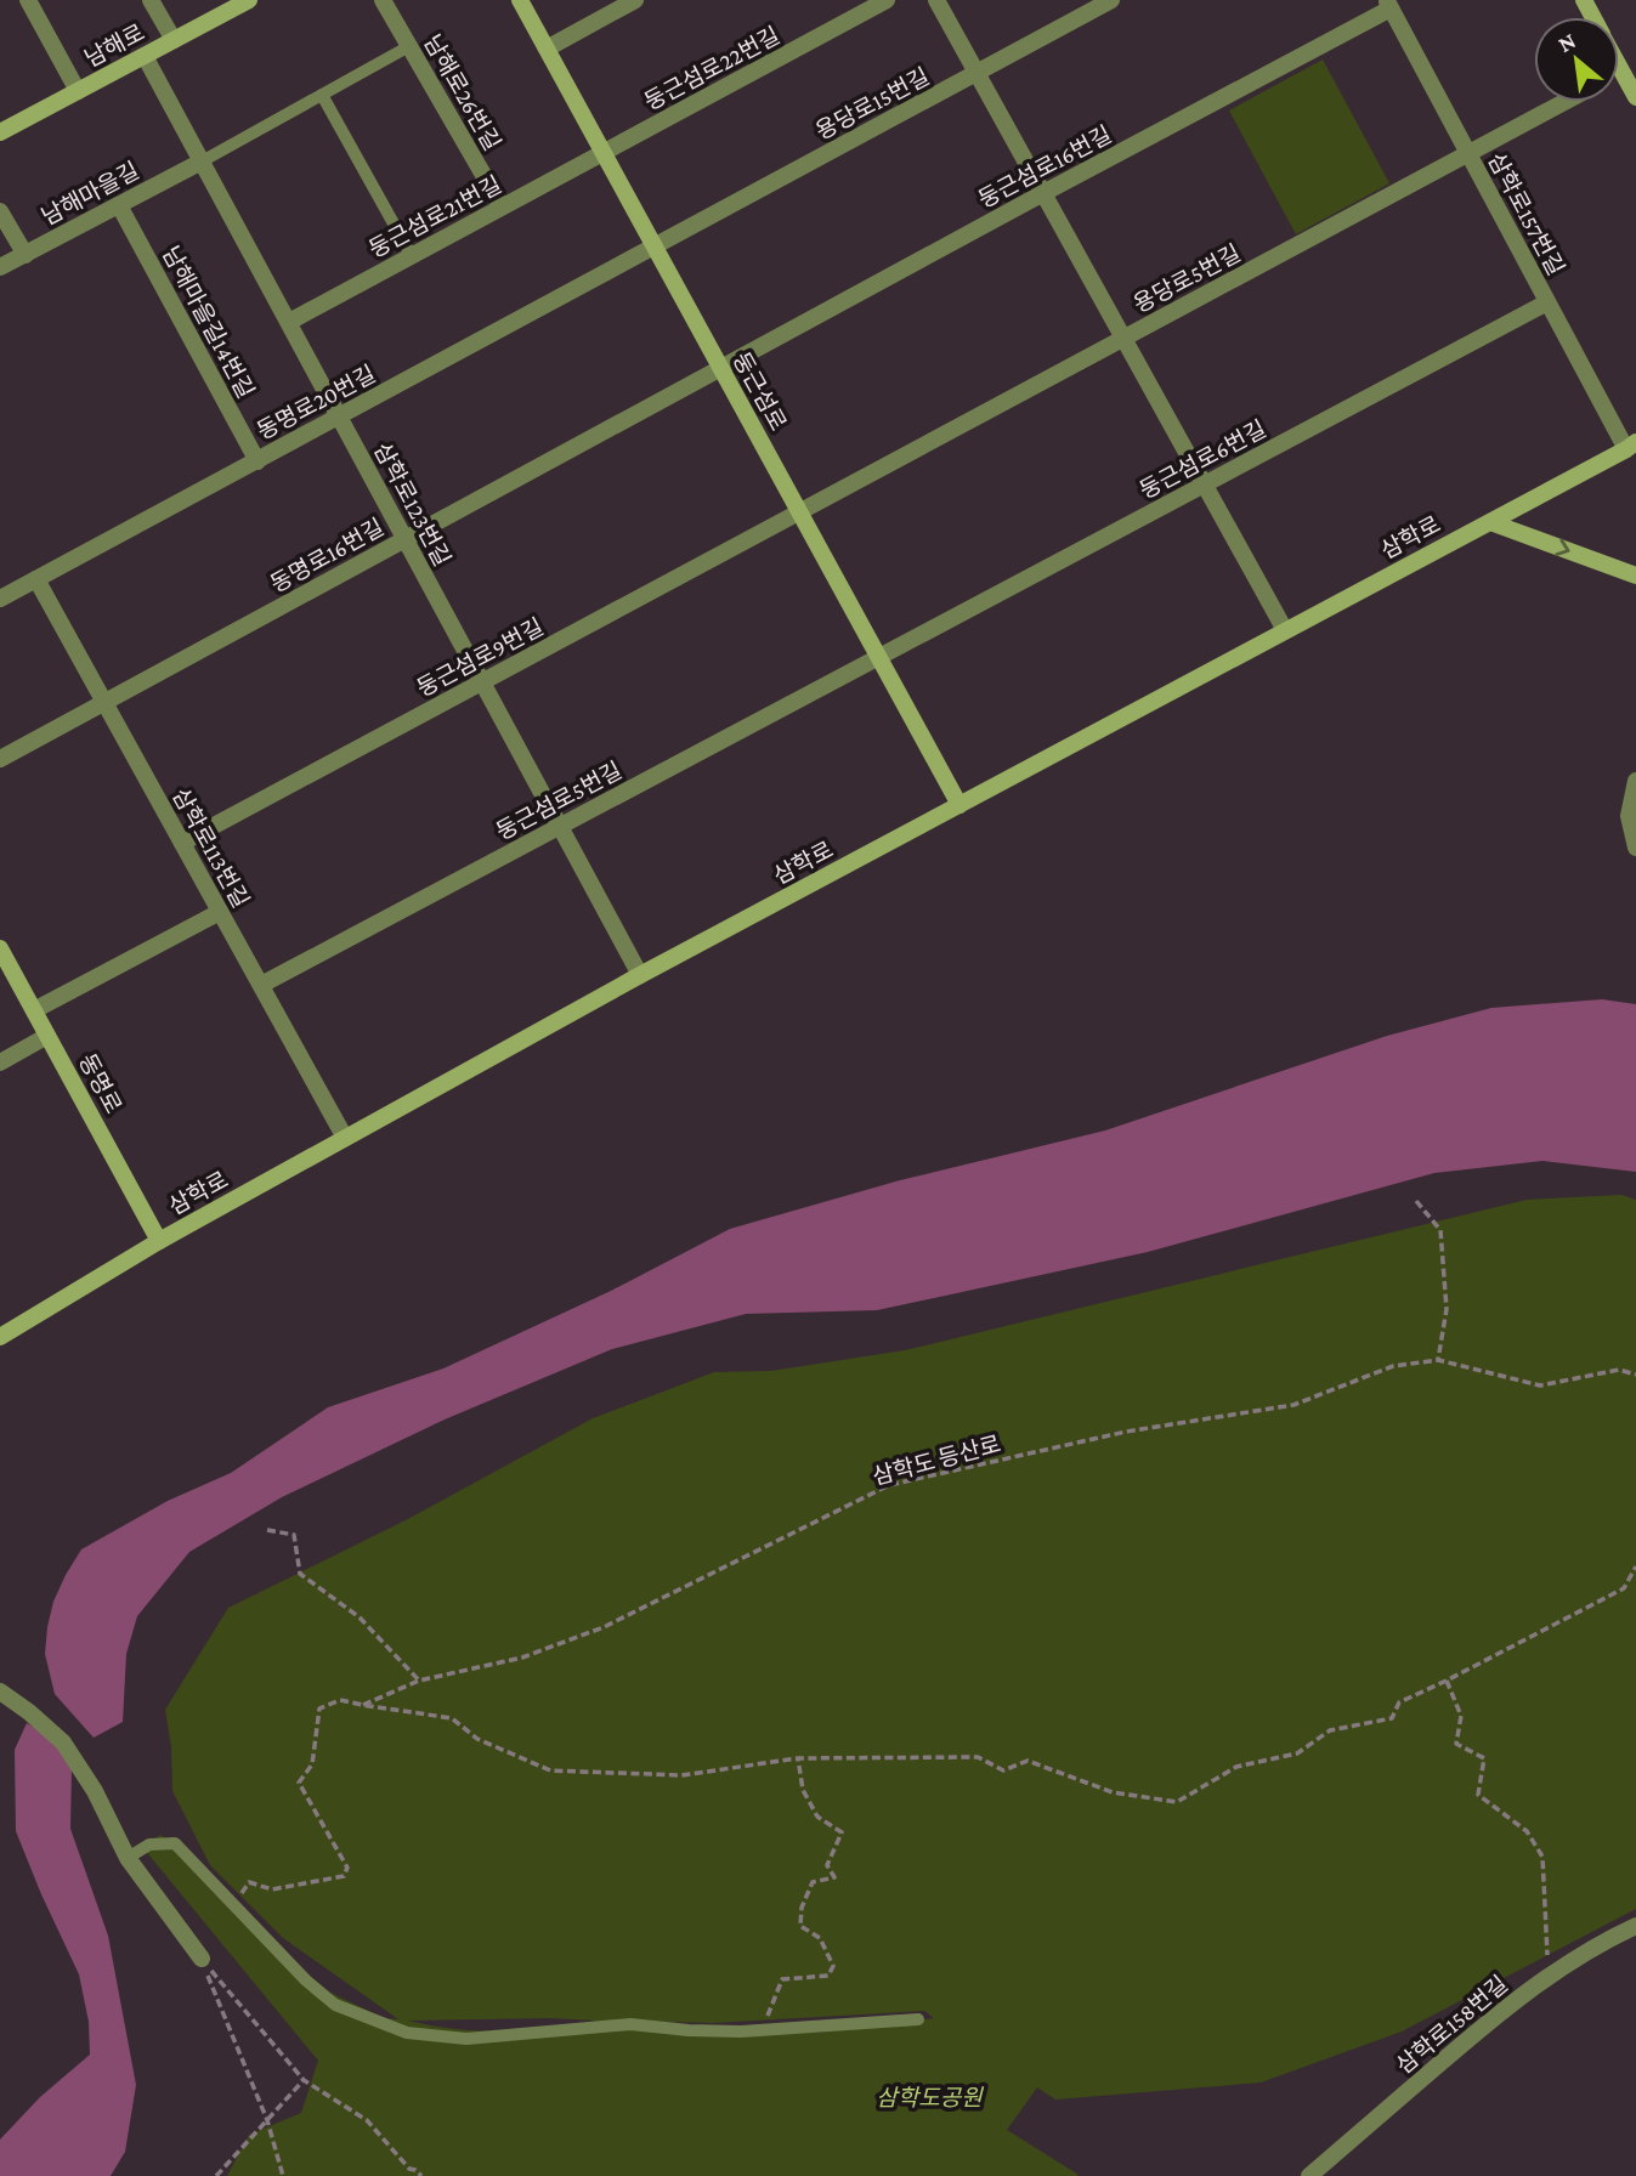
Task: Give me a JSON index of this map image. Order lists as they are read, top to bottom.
{
  "streets": {
    "street": [
      "남해로",
      "둥근섬로22번길",
      "남해로26번길",
      "용당로15번길",
      "둥근섬로16번길",
      "남해마을길",
      "삼학로157번길",
      "둥근섬로21번길",
      "용당로5번길",
      "남해마을길14번길",
      "둥근섬로",
      "동명로20번길",
      "둥근섬로6번길",
      "삼학로123번길",
      "삼학로",
      "동명로16번길",
      "둥근섬로9번길",
      "둥근섬로5번길",
      "삼학로113번길",
      "동명로",
      "삼학로158번길"
    ],
    "path": ["삼학도 등산로"]
  },
  "crossings": [
    ["남해로", "삼학로123번길"],
    ["둥근섬로22번길", "둥근섬로21번길"],
    ["둥근섬로22번길", "둥근섬로"],
    ["남해로26번길", "둥근섬로21번길"],
    ["용당로15번길", "둥근섬로"],
    ["용당로15번길", "동명로20번길"],
    ["둥근섬로16번길", "삼학로157번길"],
    ["둥근섬로16번길", "둥근섬로"],
    ["둥근섬로16번길", "동명로16번길"],
    ["남해마을길", "남해마을길14번길"],
    ["남해마을길", "삼학로123번길"],
    ["삼학로157번길", "용당로5번길"],
    ["삼학로157번길", "둥근섬로6번길"],
    ["삼학로157번길", "삼학로"],
    ["둥근섬로21번길", "둥근섬로"],
    ["둥근섬로21번길", "삼학로123번길"],
    ["용당로5번길", "둥근섬로"],
    ["용당로5번길", "둥근섬로9번길"],
    ["남해마을길14번길", "동명로20번길"],
    ["둥근섬로", "동명로20번길"],
    ["둥근섬로", "둥근섬로6번길"],
    ["둥근섬로", "삼학로"],
    ["둥근섬로", "동명로16번길"],
    ["둥근섬로", "둥근섬로9번길"],
    ["둥근섬로", "둥근섬로5번길"],
    ["동명로20번길", "삼학로123번길"],
    ["동명로20번길", "삼학로113번길"],
    ["둥근섬로6번길", "둥근섬로5번길"],
    ["삼학로123번길", "삼학로"],
    ["삼학로123번길", "동명로16번길"],
    ["삼학로123번길", "둥근섬로9번길"],
    ["삼학로123번길", "둥근섬로5번길"],
    ["삼학로", "삼학로113번길"],
    ["삼학로", "동명로"],
    ["동명로16번길", "삼학로113번길"],
    ["둥근섬로9번길", "삼학로113번길"],
    ["둥근섬로5번길", "삼학로113번길"]
  ],
  "parks": ["삼학도공원"],
  "north": "top left"
}
